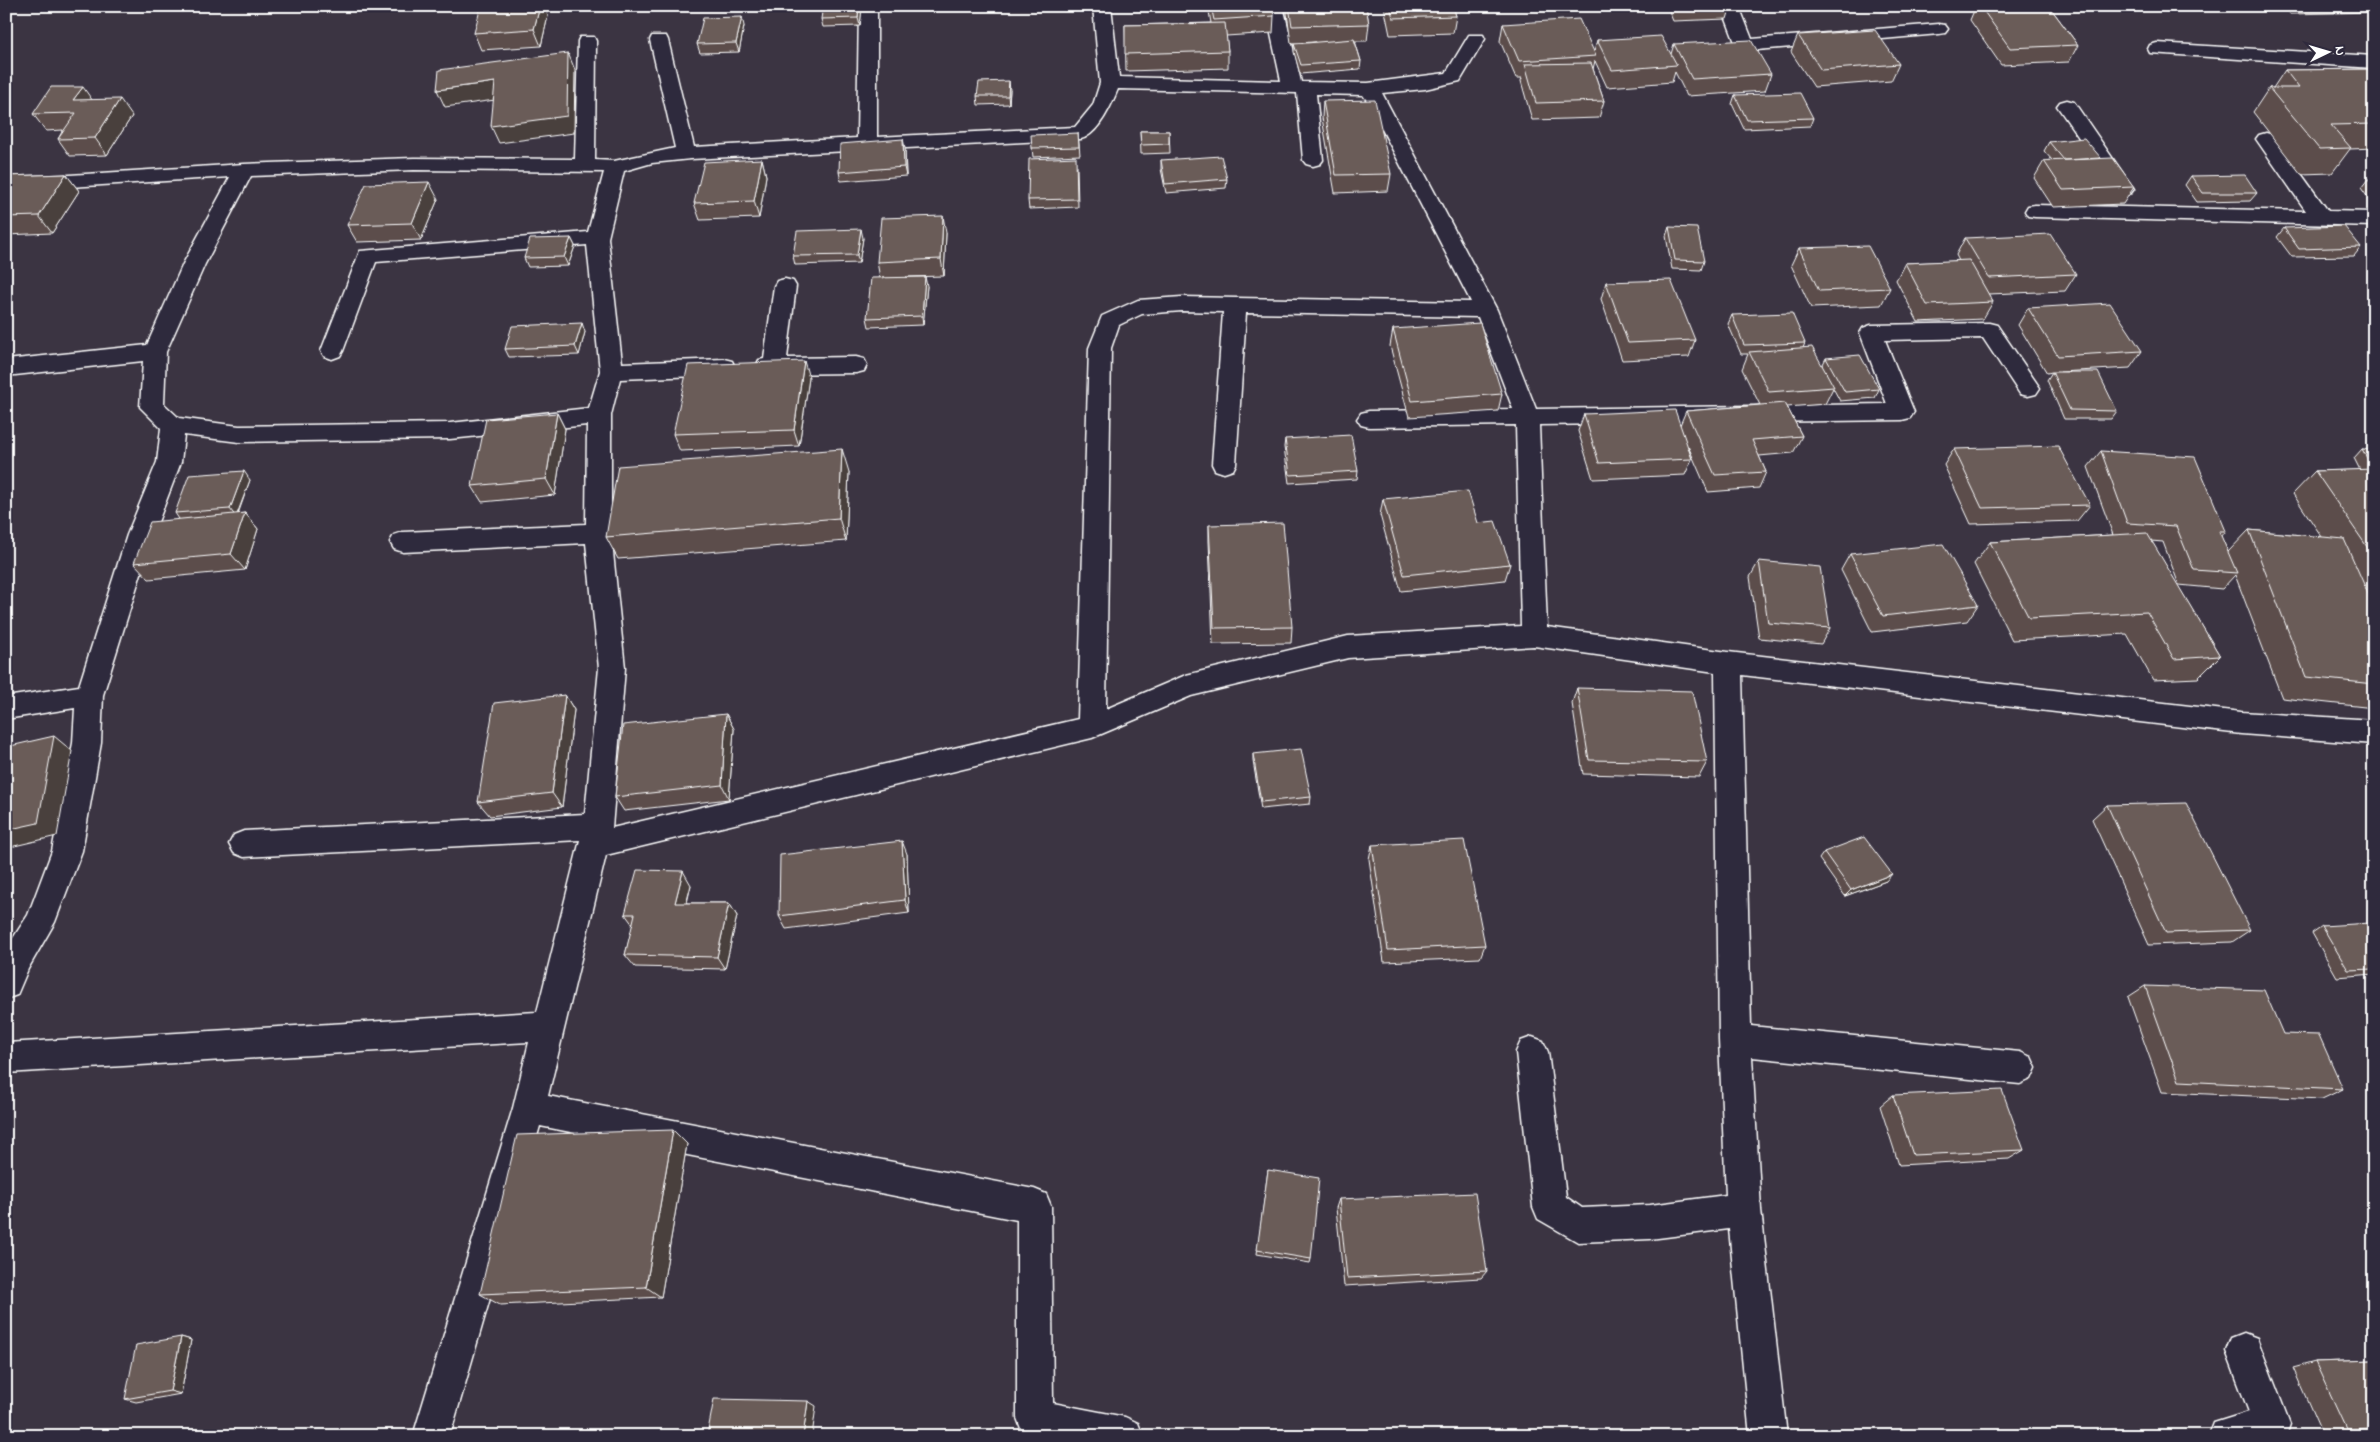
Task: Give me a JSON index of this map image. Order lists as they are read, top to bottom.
{
  "north": "right"
}
